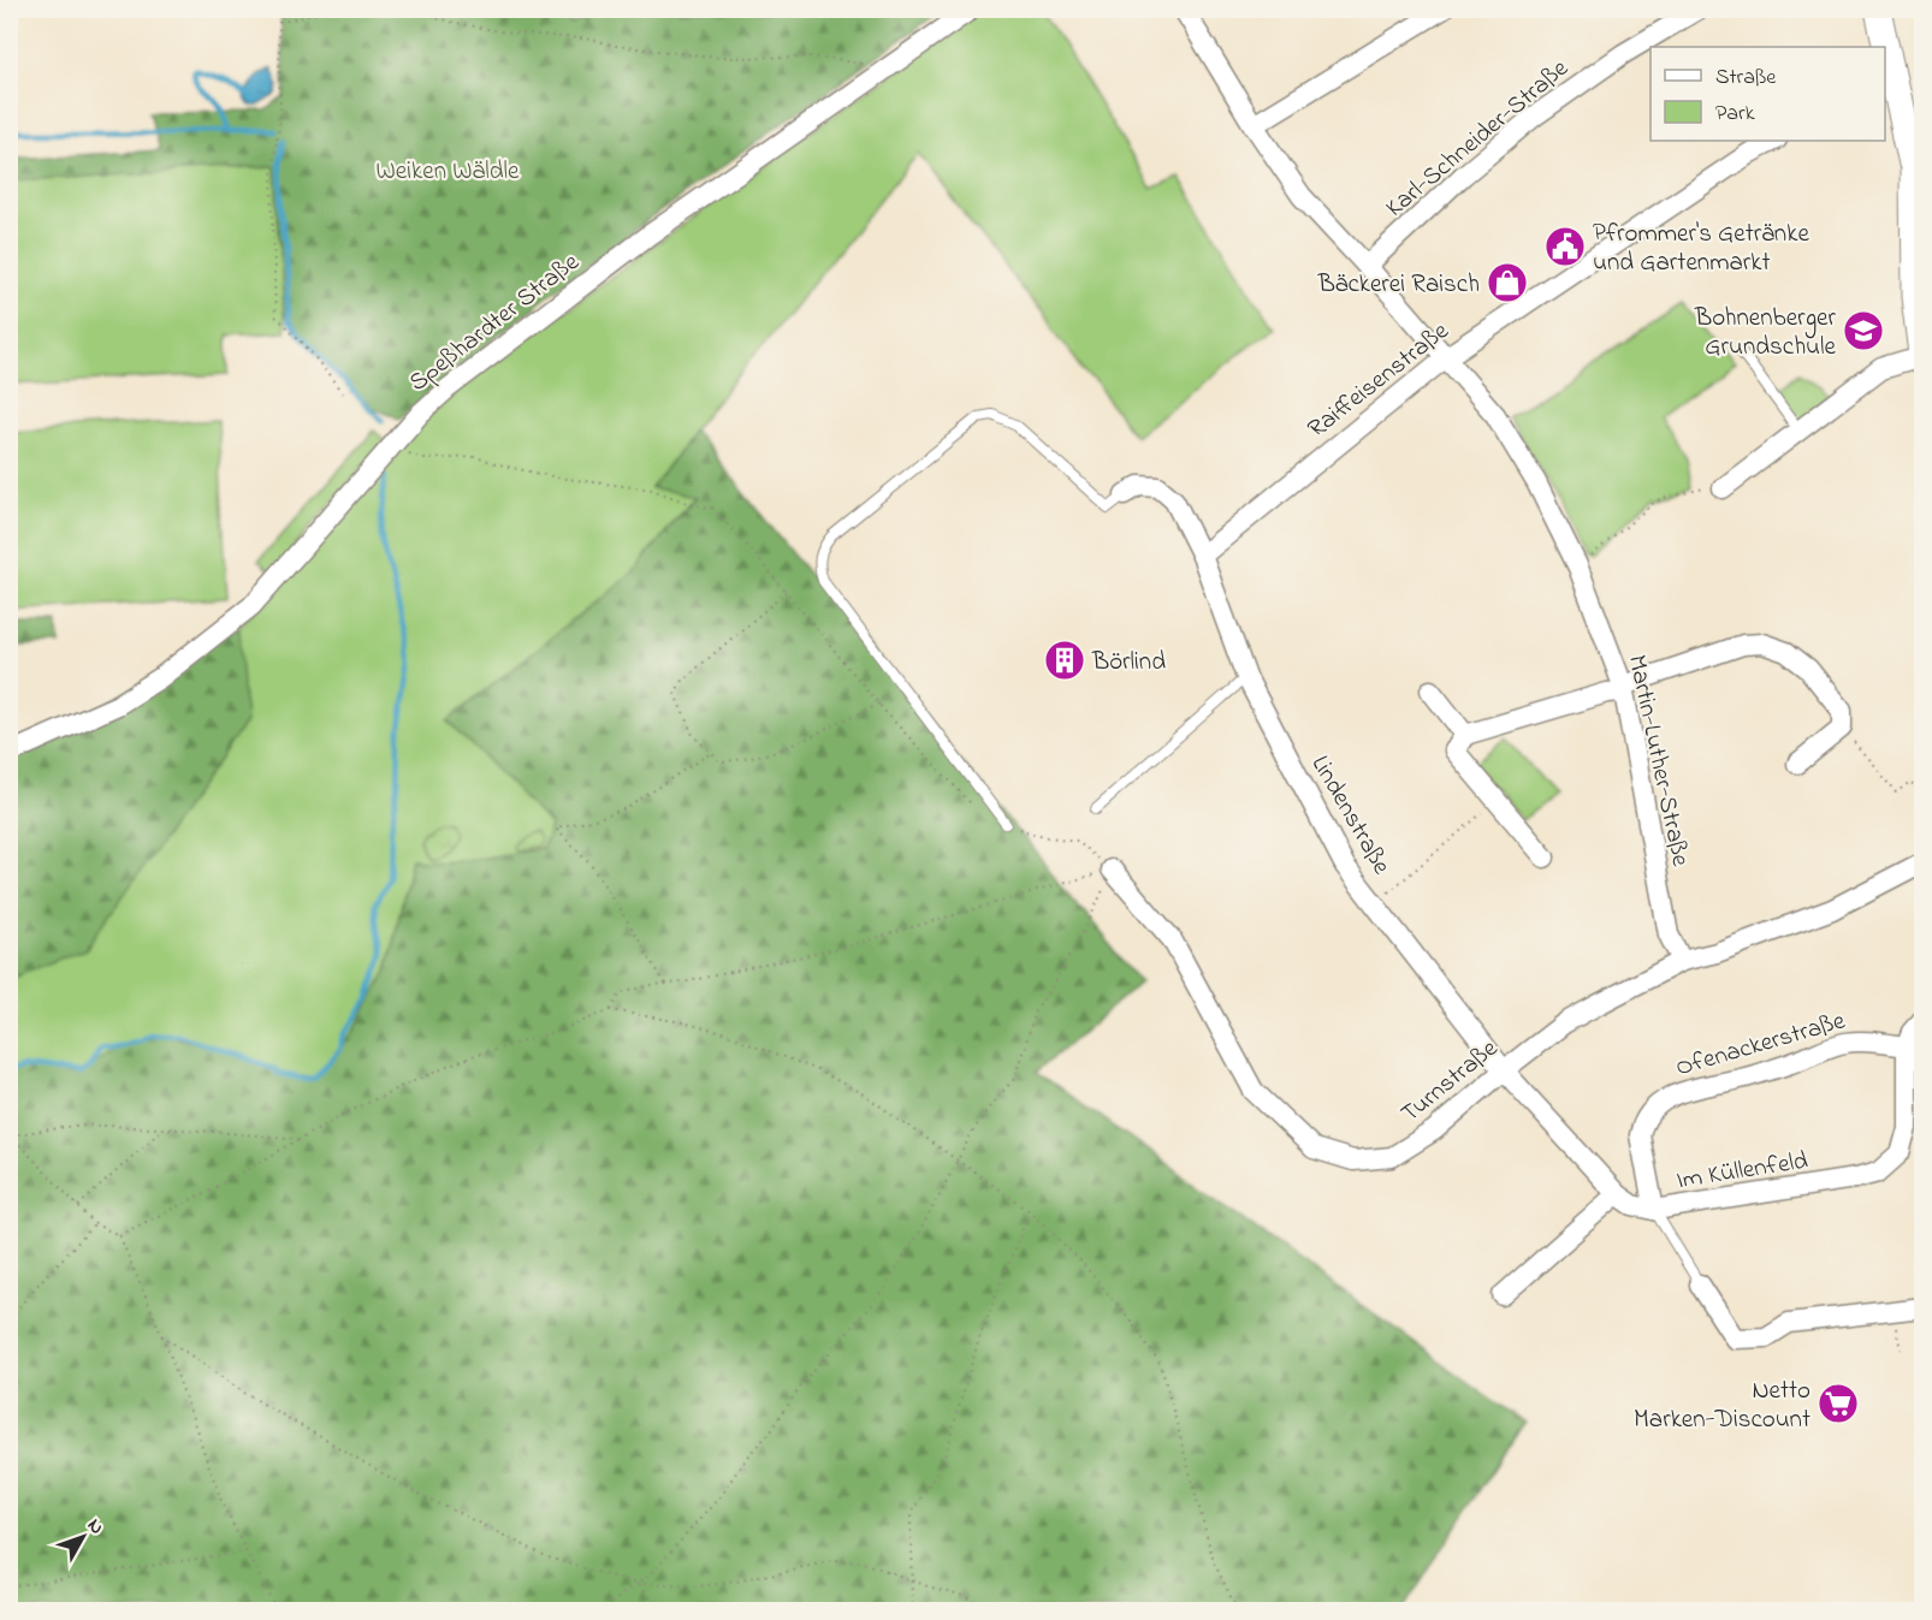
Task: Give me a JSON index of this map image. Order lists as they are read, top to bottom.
{
  "streets": {
    "street": [
      "Karl-Schneider-Straße",
      "Speßhardter Straße",
      "Raiffeisenstraße",
      "Martin-Luther-Straße",
      "Lindenstraße",
      "Ofenackerstraße",
      "Turnstraße",
      "Im Küllenfeld"
    ]
  },
  "crossings": [
    ["Karl-Schneider-Straße", "Martin-Luther-Straße"],
    ["Raiffeisenstraße", "Martin-Luther-Straße"],
    ["Raiffeisenstraße", "Lindenstraße"],
    ["Martin-Luther-Straße", "Turnstraße"],
    ["Lindenstraße", "Turnstraße"],
    ["Lindenstraße", "Im Küllenfeld"],
    ["Ofenackerstraße", "Im Küllenfeld"],
    ["Turnstraße", "Im Küllenfeld"]
  ],
  "parks": ["Weiken Wäldle"],
  "places": {
    "public building": ["Pfrommer's Getränke und Gartenmarkt"],
    "shop": ["Bäckerei Raisch"],
    "school or university": ["Bohnenberger Grundschule"],
    "building": ["Börlind"],
    "supermarket": ["Netto Marken-Discount"]
  },
  "legend": ["Straße", "Park"],
  "north": "top right"
}
